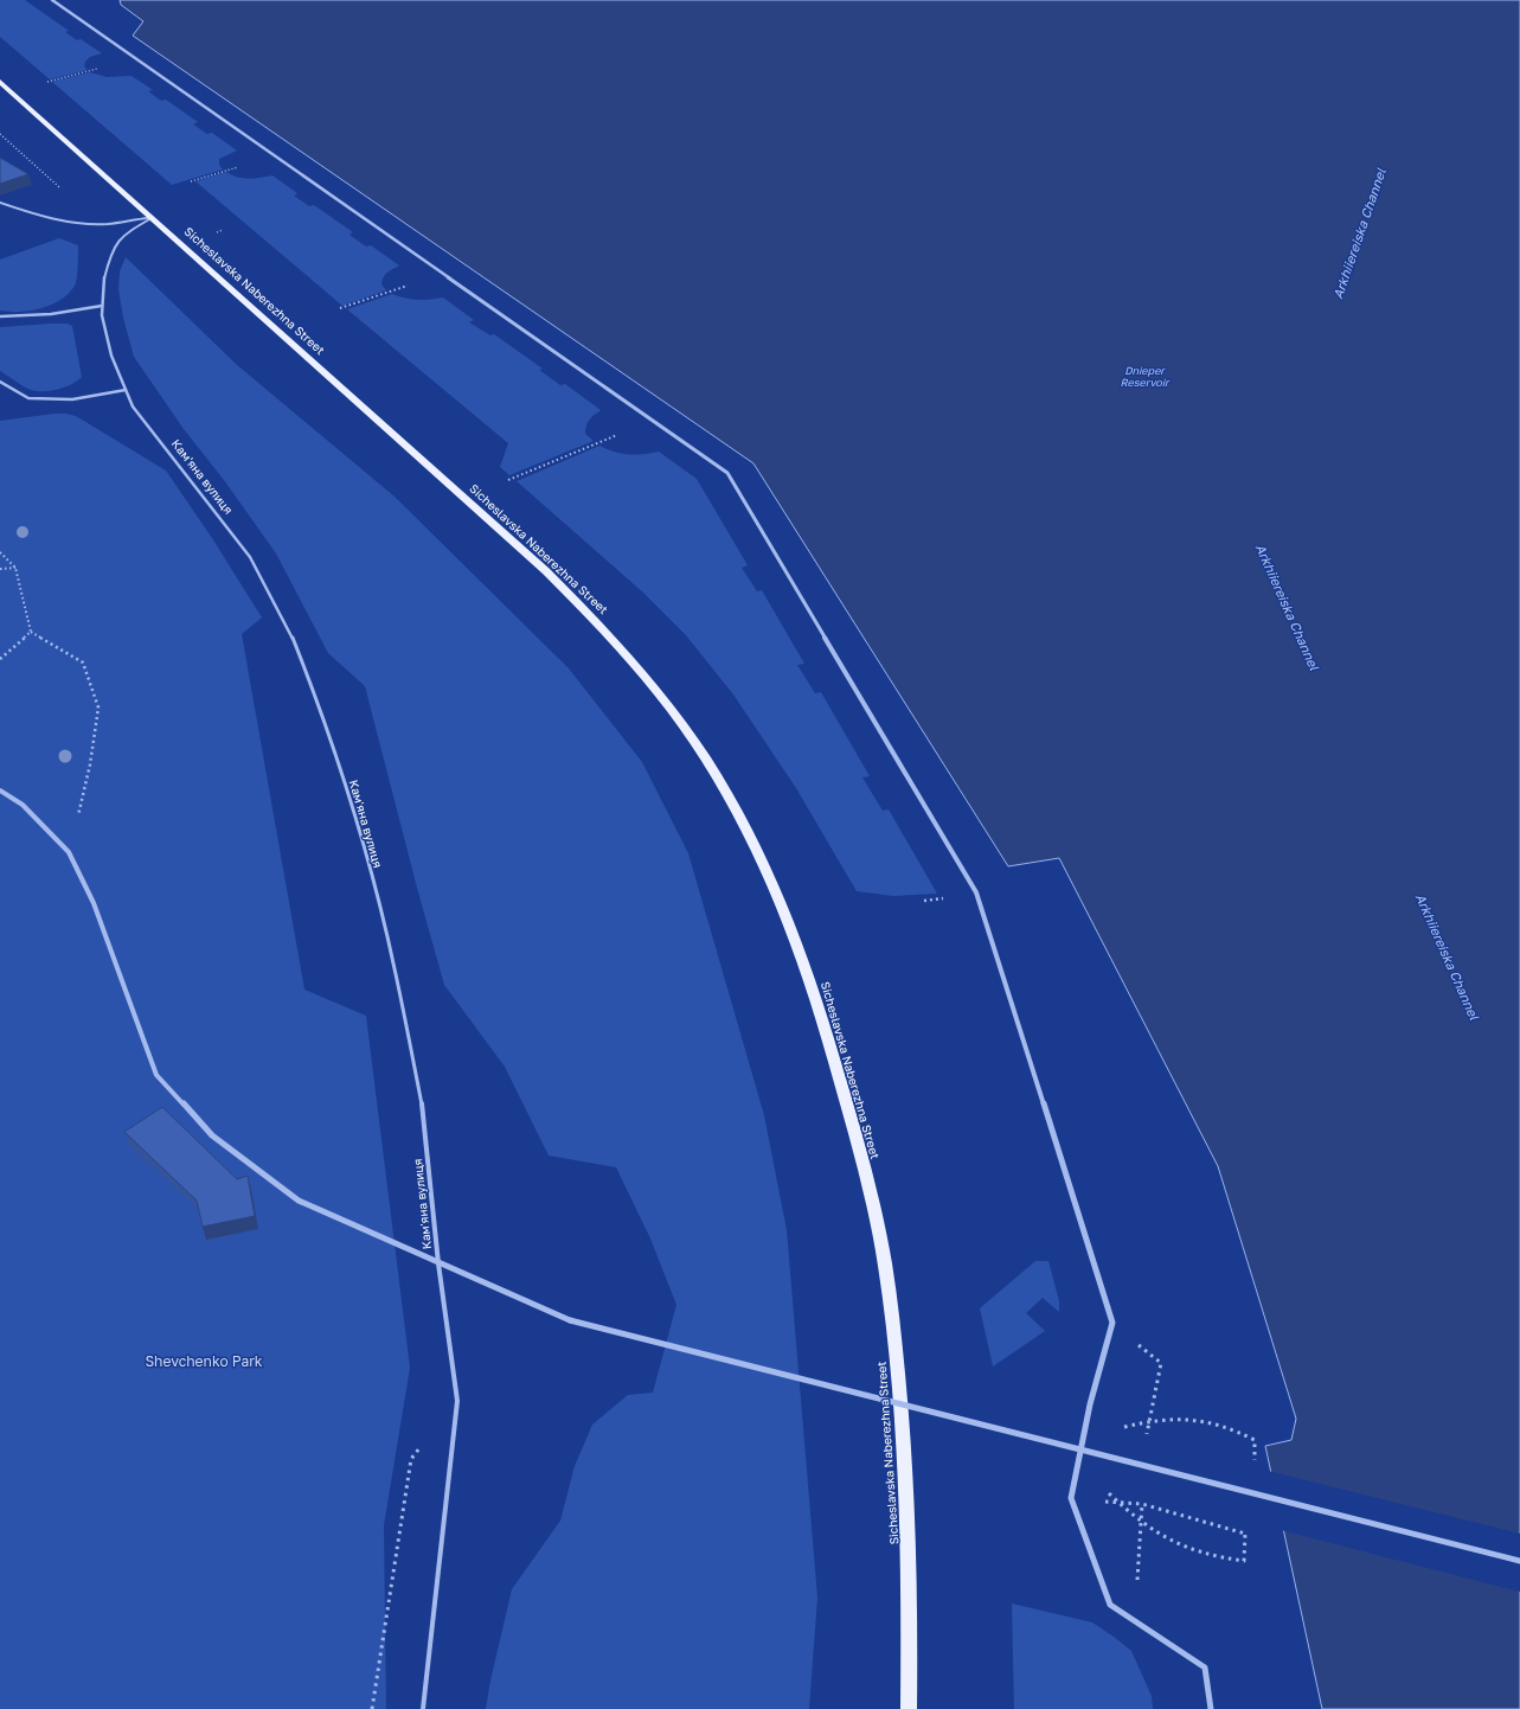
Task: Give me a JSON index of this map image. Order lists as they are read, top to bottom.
{
  "streets": {
    "main road": ["Sicheslavska Naberezhna Street"],
    "street": ["Кам'яна вулиця"]
  },
  "crossings": [
    ["Sicheslavska Naberezhna Street", "Кам'яна вулиця"]
  ],
  "water": ["Arkhiiereiska Channel", "Dnieper Reservoir"],
  "parks": ["Shevchenko Park"]
}
